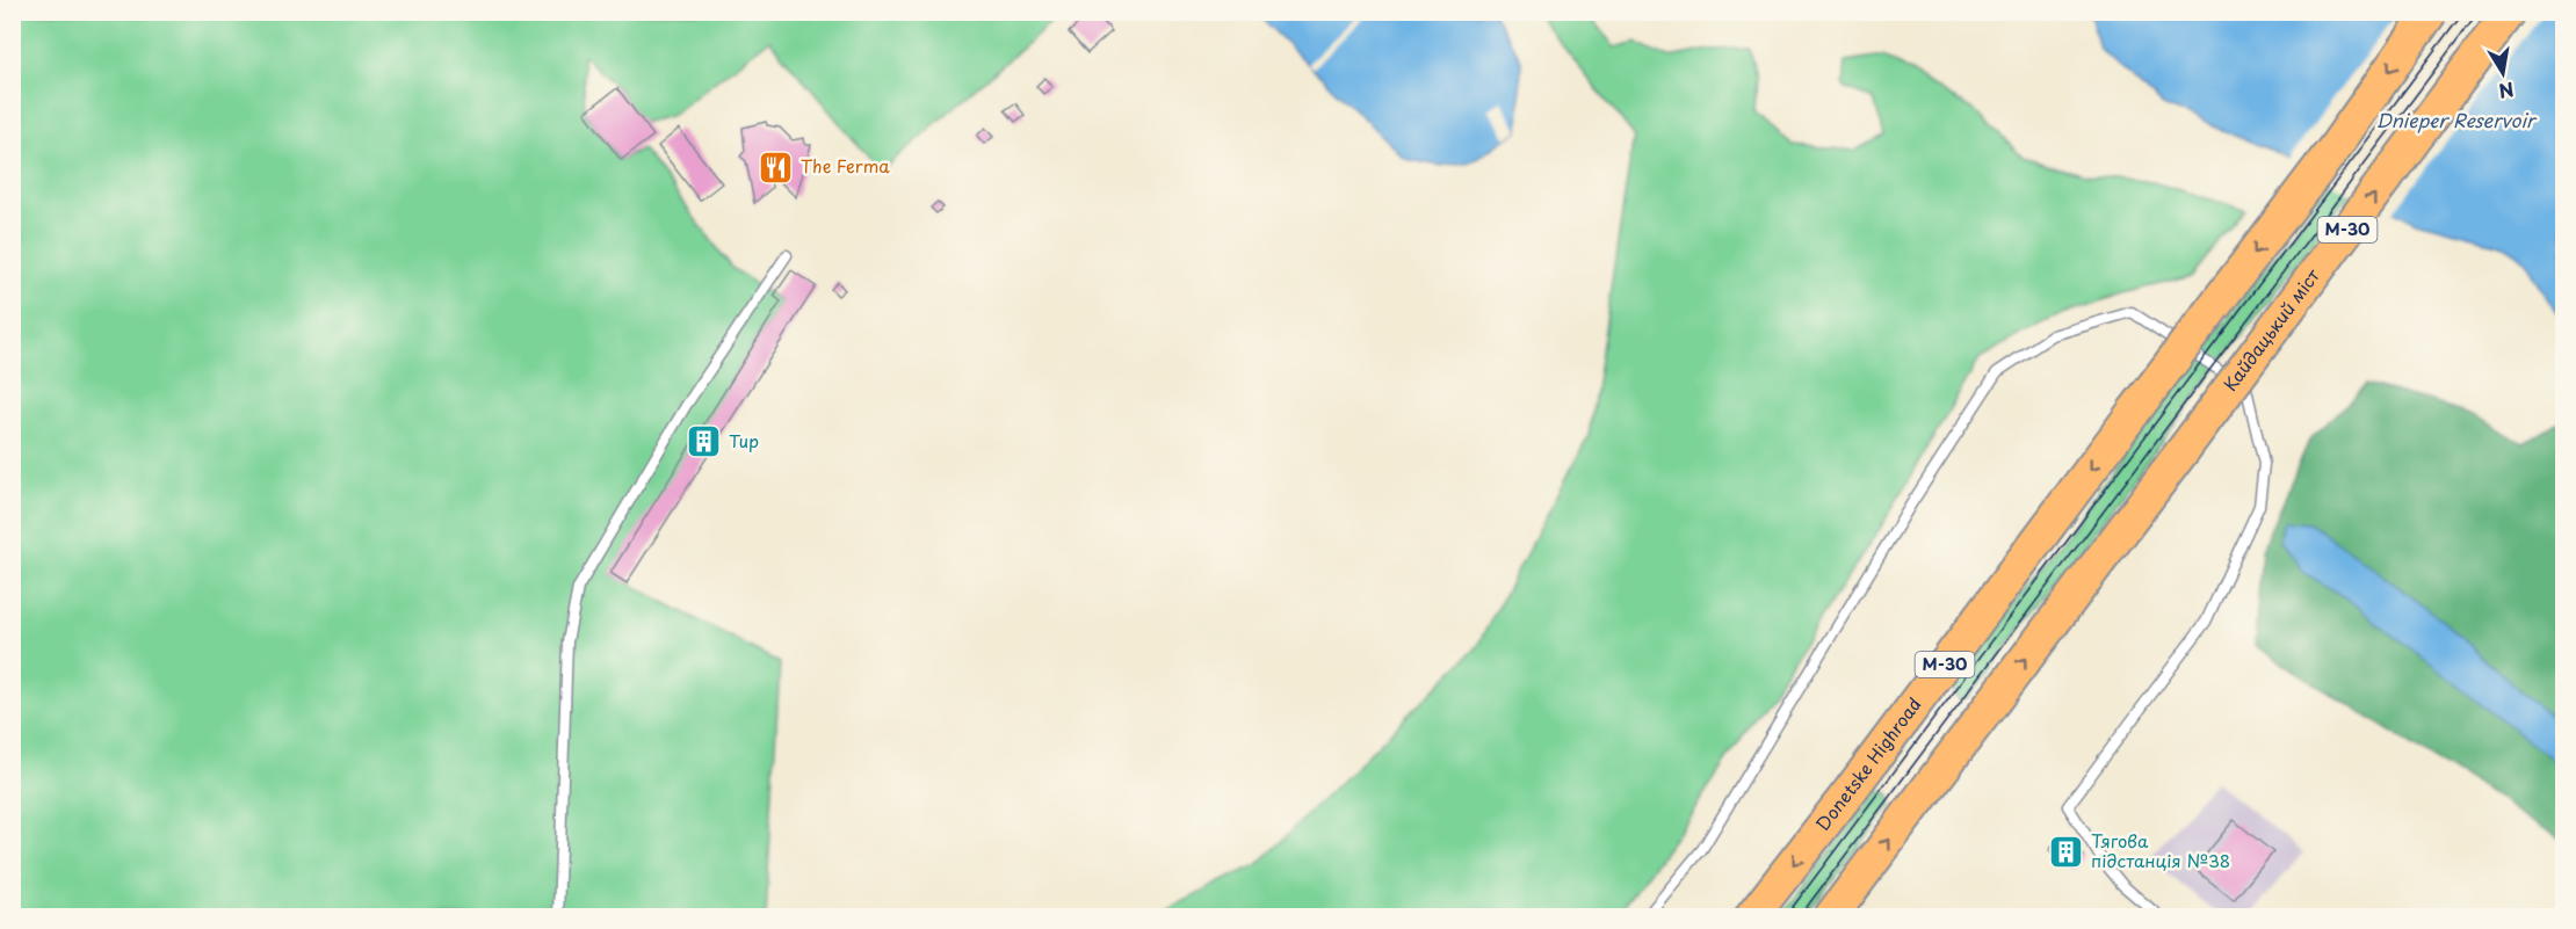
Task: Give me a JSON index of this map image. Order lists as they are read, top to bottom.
{
  "streets": {
    "highway": ["М-30", "Кайдацький міст", "Donetske Highroad"]
  },
  "one_way": ["Кайдацький міст", "Donetske Highroad"],
  "water": ["Dnieper Reservoir"],
  "places": {
    "restaurant": ["The Ferma"],
    "building": ["Тир", "Тягова пiдстанцiя №38"]
  },
  "north": "bottom"
}
